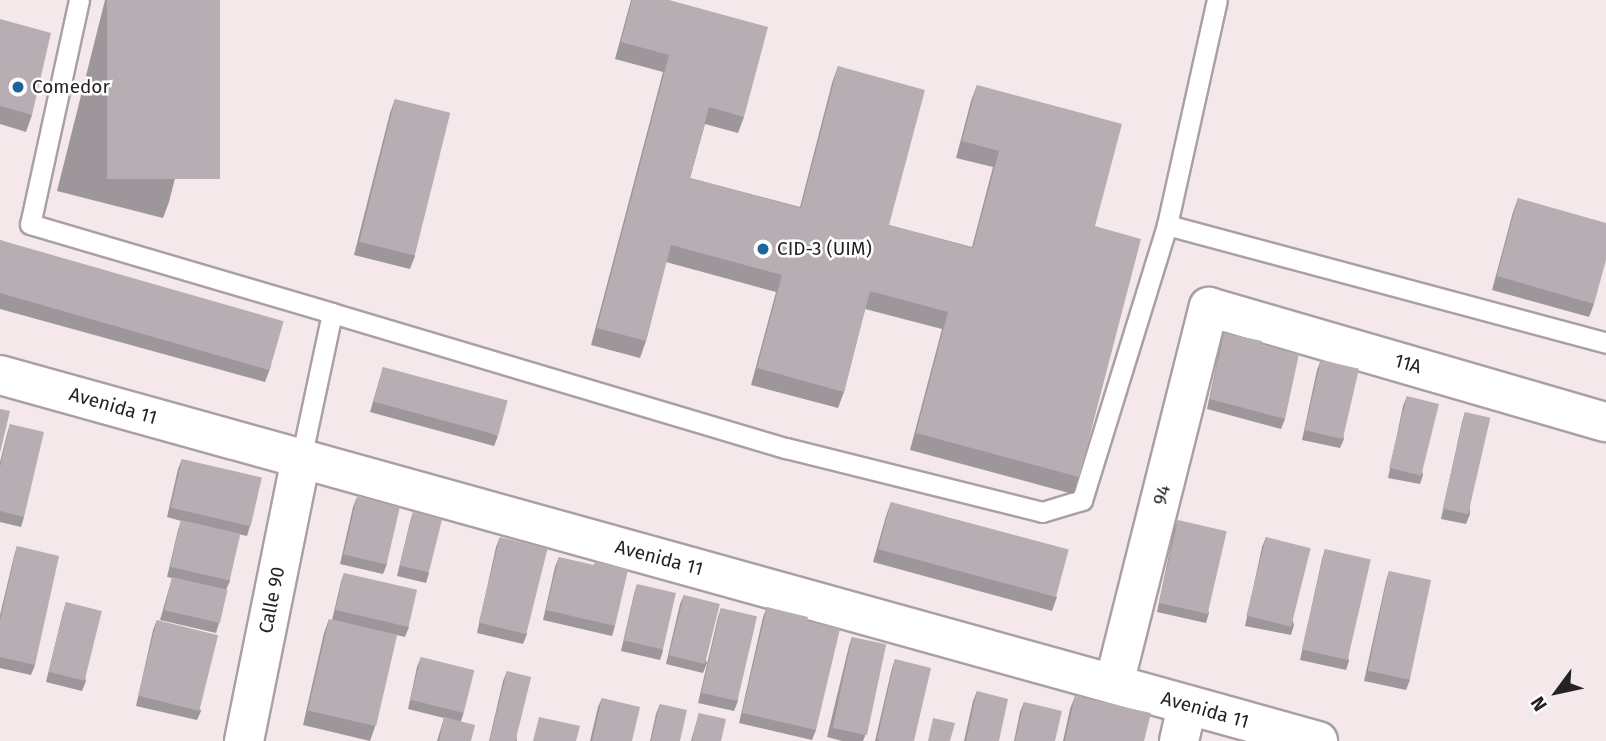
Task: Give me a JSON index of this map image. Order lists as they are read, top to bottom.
{
  "streets": {
    "street": [
      "11A",
      "Avenida 11",
      "94",
      "Calle 90"
    ]
  },
  "crossings": [
    ["11A", "94"],
    ["Avenida 11", "94"],
    ["Avenida 11", "Calle 90"]
  ],
  "places": ["Comedor", "CID-3 (UIM)"],
  "north": "bottom left"
}
